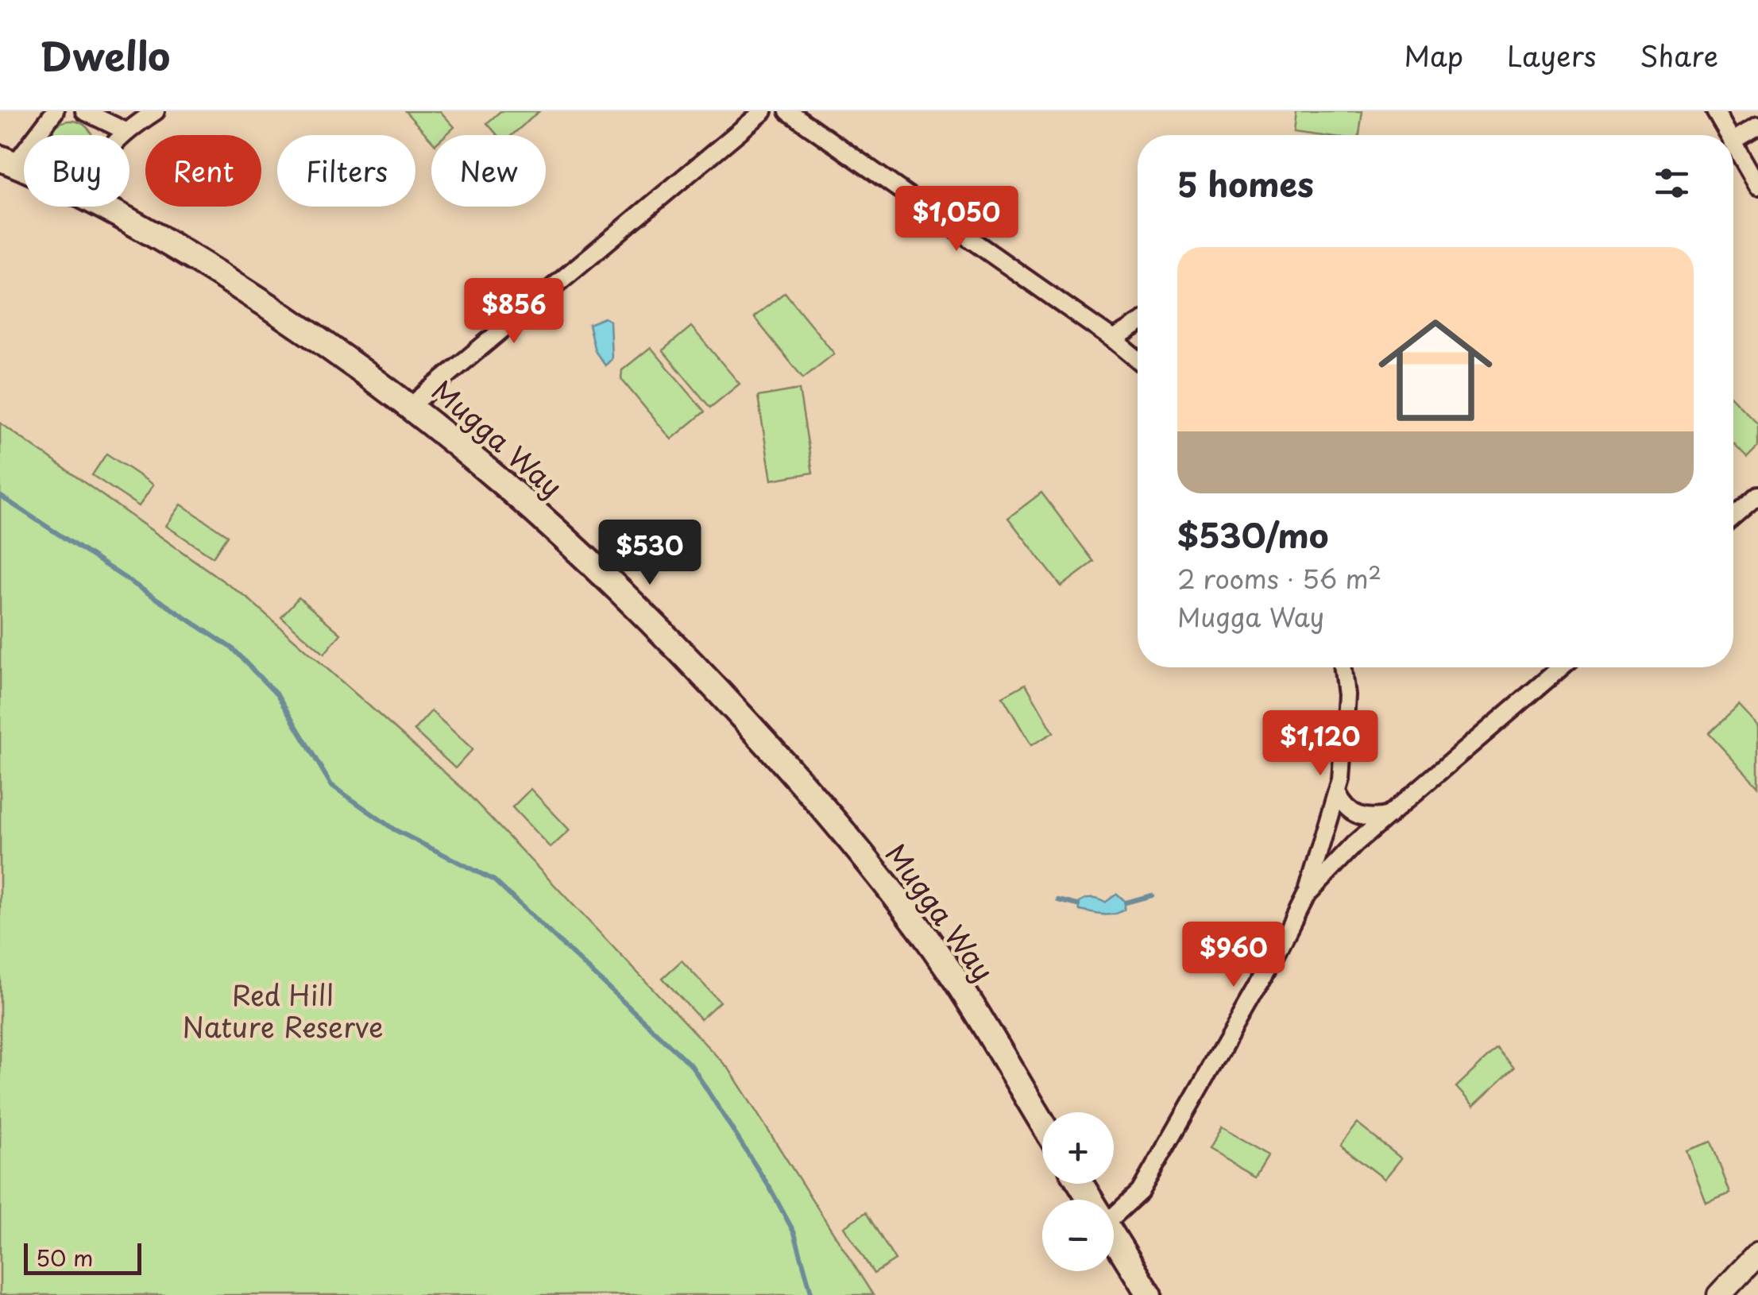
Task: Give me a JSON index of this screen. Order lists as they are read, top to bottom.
{
  "streets": {
    "main road": ["Mugga Way"]
  },
  "parks": ["Red Hill Nature Reserve"],
  "scale_bar": "50 m",
  "page": {
    "header": "Dwello",
    "nav": ["Map", "Layers", "Share"],
    "chip": [
      "Buy",
      "Rent",
      "Filters",
      "New"
    ],
    "heading": "5 homes",
    "price": [
      "$1,050",
      "$856",
      "$530",
      "$1,120",
      "$960"
    ],
    "list": [
      {
        "name": "$530/mo",
        "note": "2 rooms · 56 m² · Mugga Way"
      }
    ],
    "map_buttons": ["+", "−"],
    "scale": "50 m"
  }
}
